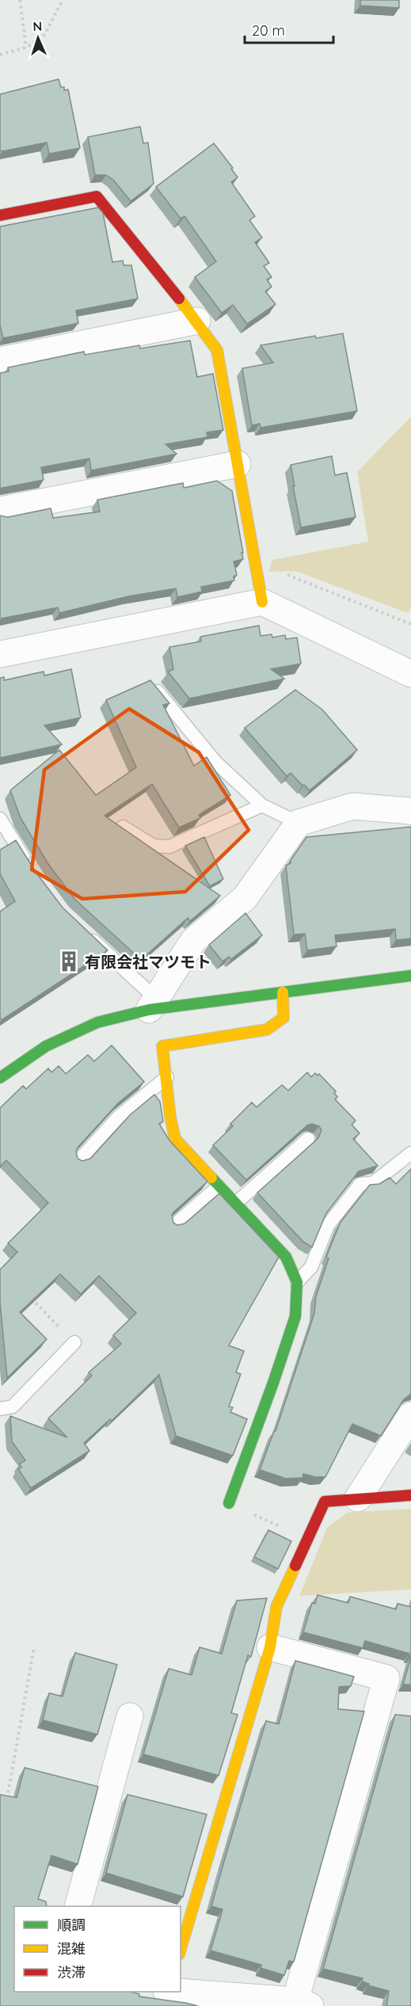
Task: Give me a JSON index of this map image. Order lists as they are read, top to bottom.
{
  "places": {
    "building": ["有限会社マツモト"]
  },
  "legend": ["順調", "混雑", "渋滞"],
  "scale_bar": "20 m",
  "north": "top"
}
